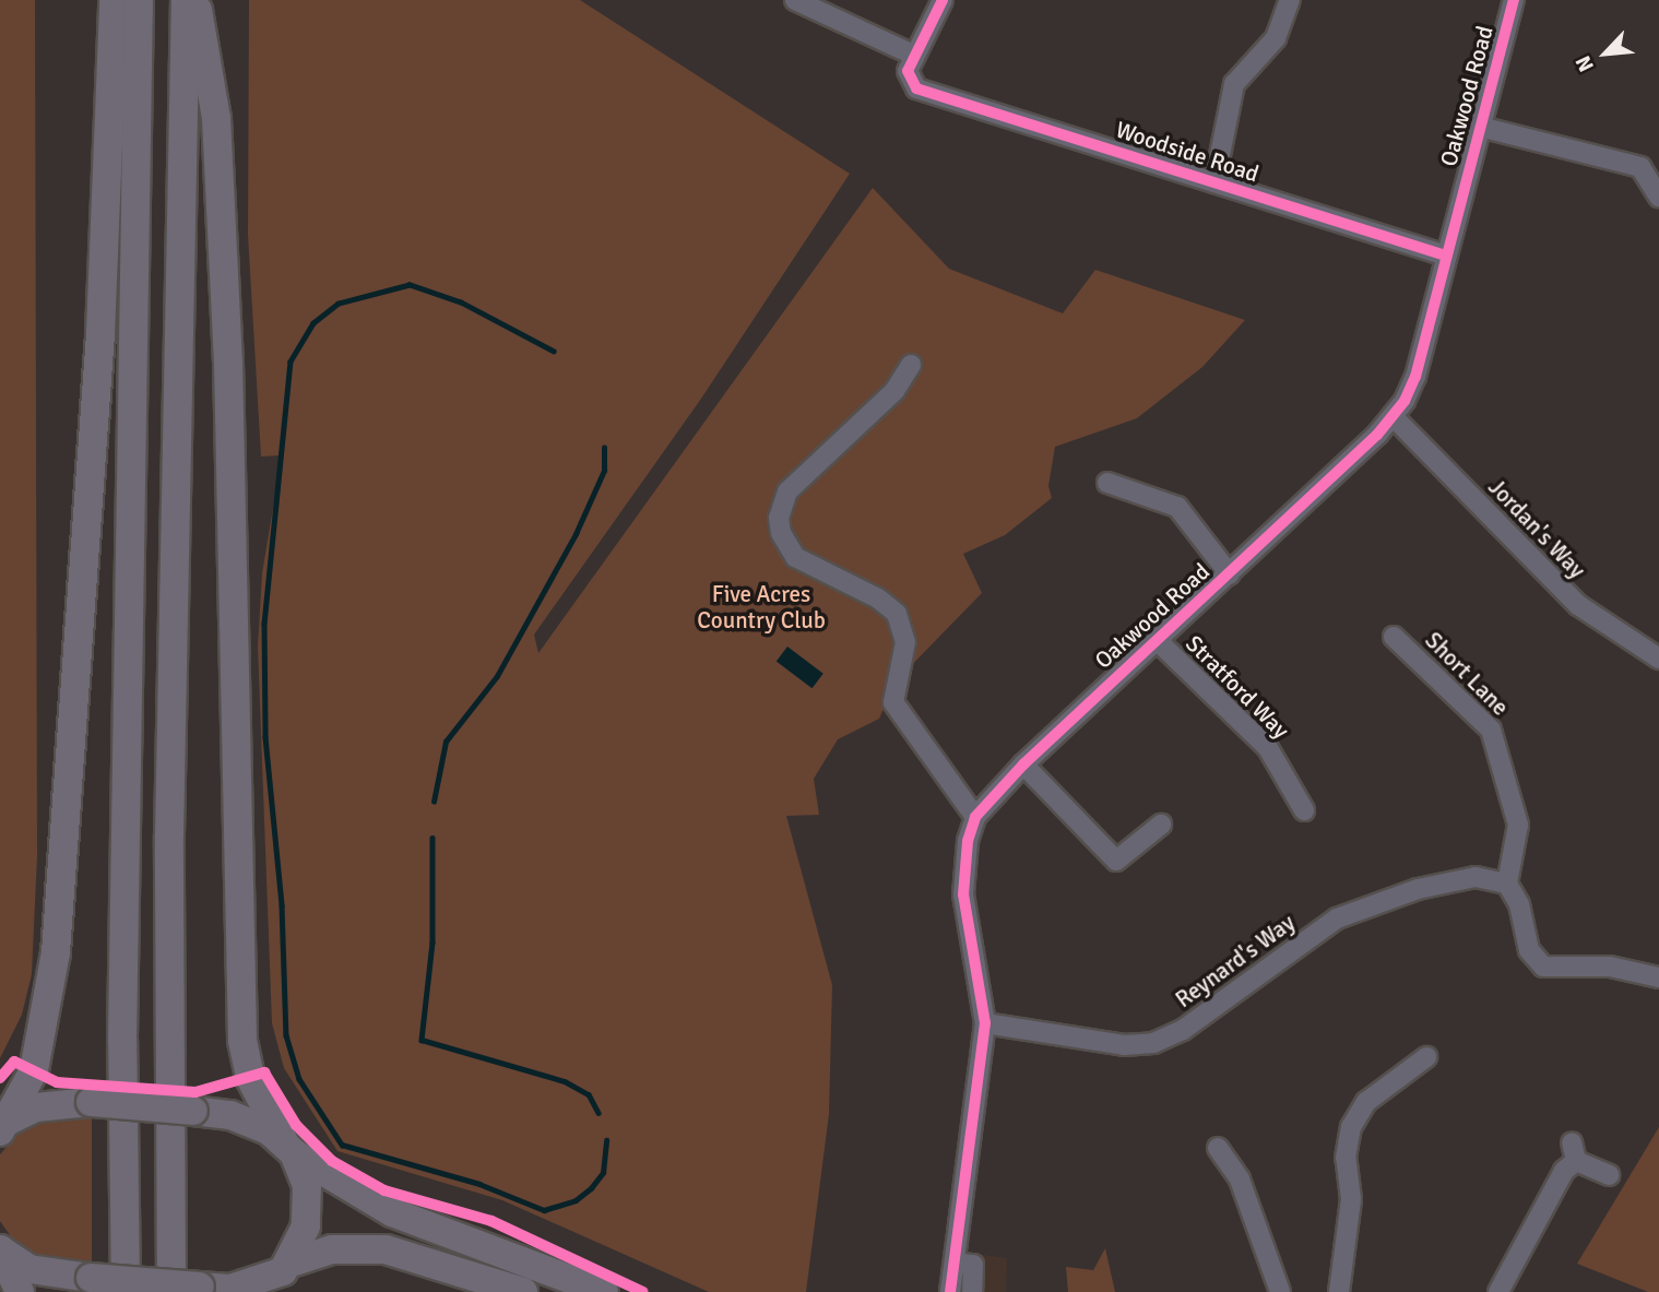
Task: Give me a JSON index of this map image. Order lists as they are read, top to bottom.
{
  "streets": {
    "street": [
      "Oakwood Road",
      "Woodside Road",
      "Jordan's Way",
      "Short Lane",
      "Stratford Way",
      "Reynard's Way"
    ]
  },
  "crossings": [
    ["Oakwood Road", "Woodside Road"],
    ["Oakwood Road", "Jordan's Way"],
    ["Oakwood Road", "Stratford Way"],
    ["Short Lane", "Reynard's Way"]
  ],
  "parks": ["Five Acres Country Club"],
  "north": "bottom left"
}
